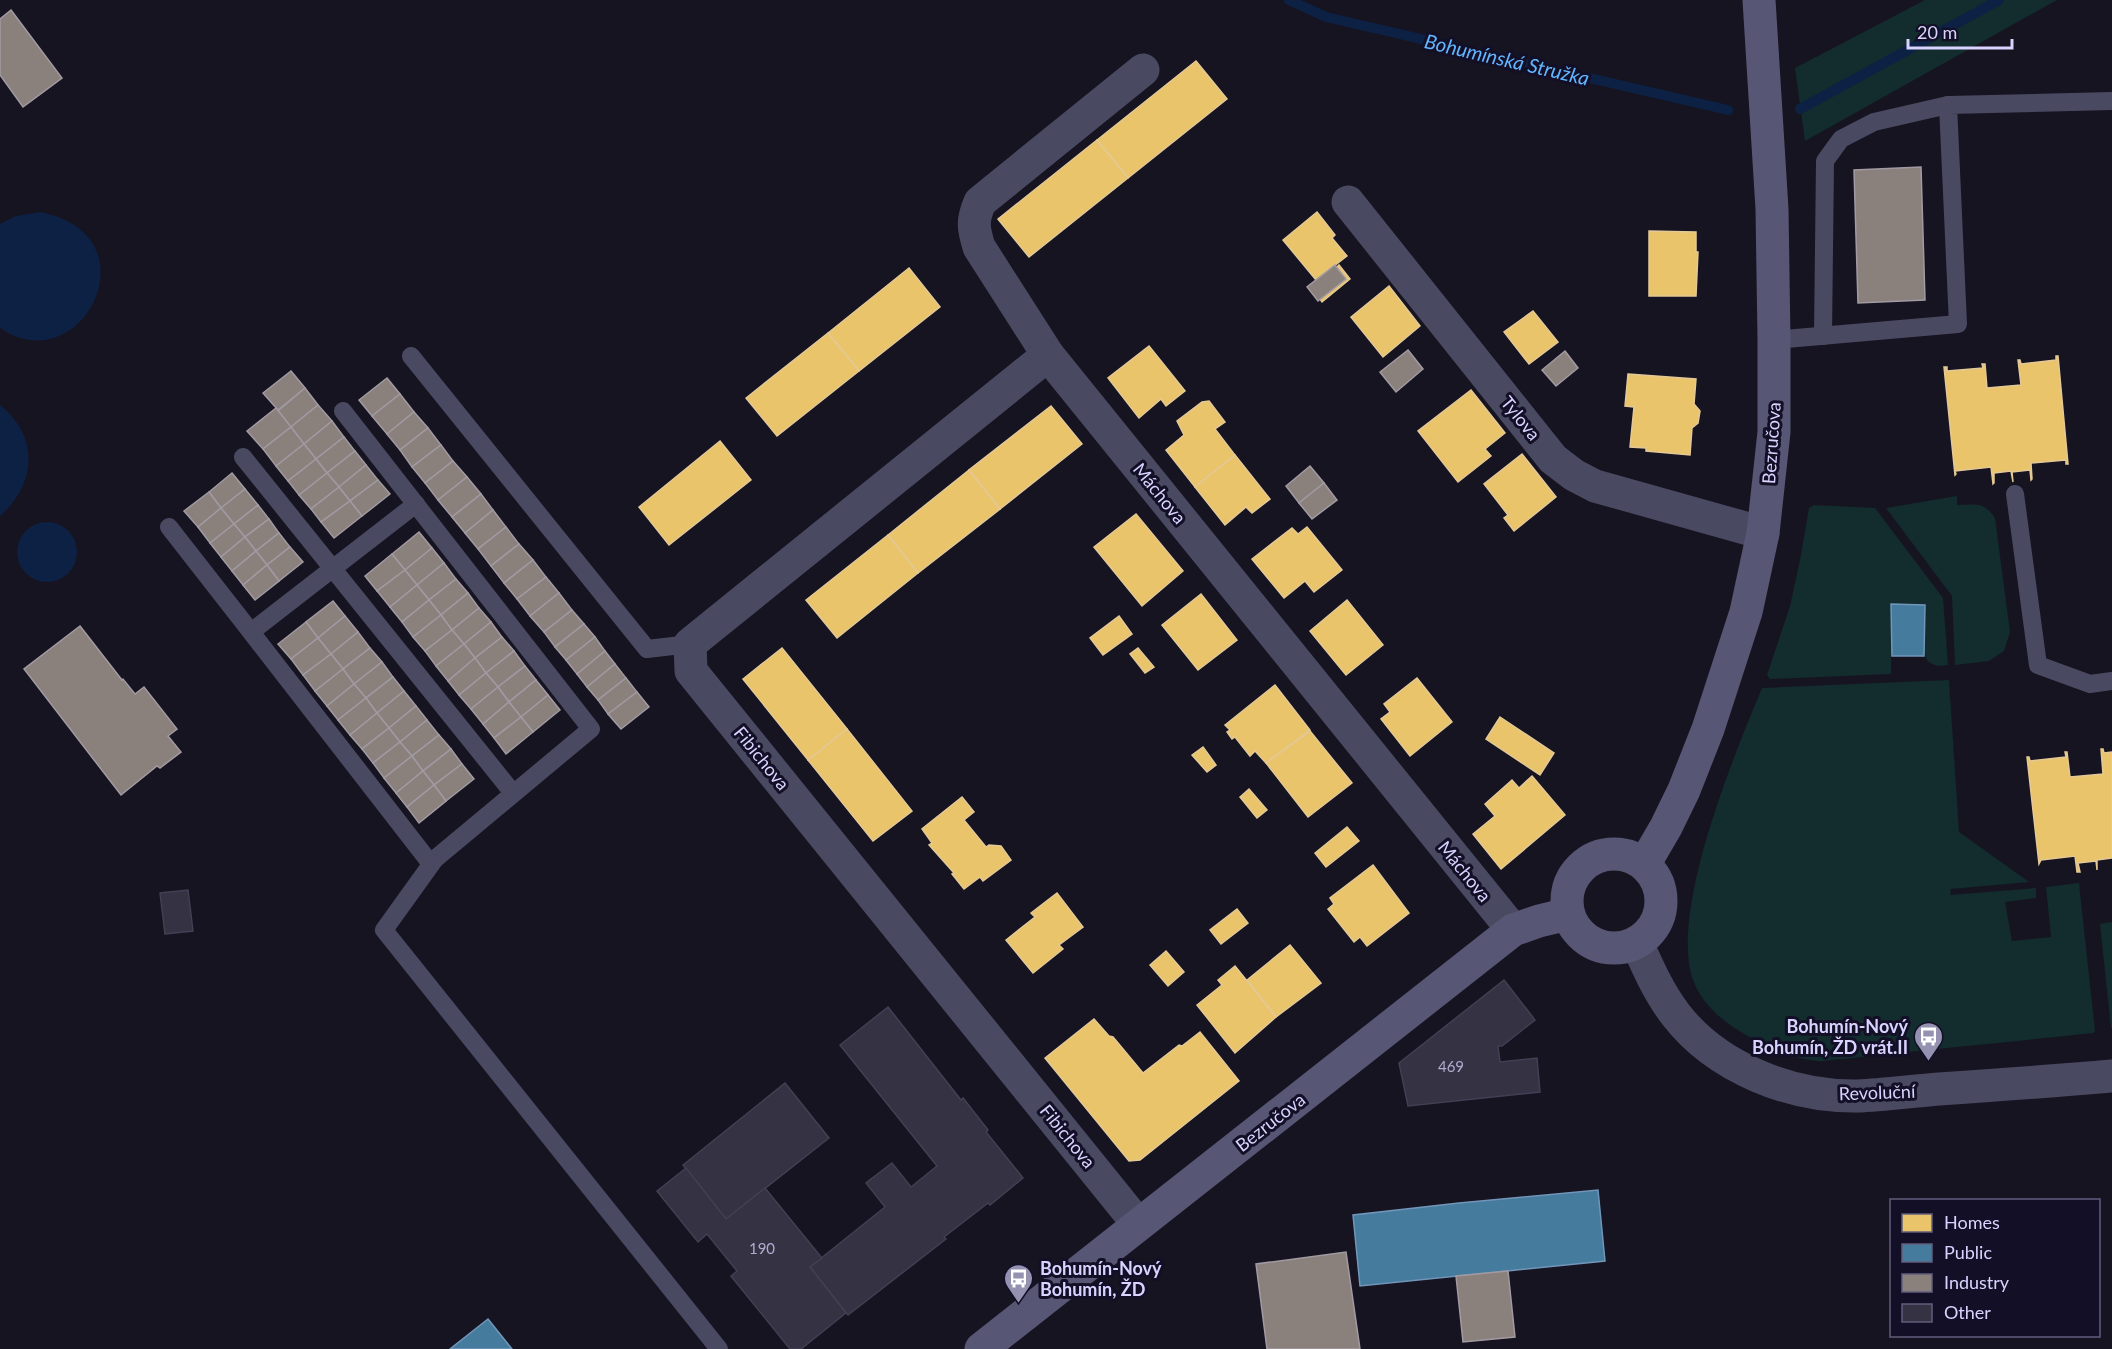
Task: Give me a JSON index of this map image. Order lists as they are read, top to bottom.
{
  "streets": {
    "main road": ["Bezručova"],
    "street": [
      "Tylova",
      "Máchova",
      "Fibichova",
      "Revoluční"
    ]
  },
  "crossings": [
    ["Tylova", "Bezručova"],
    ["Bezručova", "Máchova"],
    ["Bezručova", "Fibichova"],
    ["Bezručova", "Revoluční"]
  ],
  "water": ["Bohumínská Stružka"],
  "places": {
    "bus stop": ["Bohumín-Nový Bohumín, ŽD vrát.II", "Bohumín-Nový Bohumín, ŽD"]
  },
  "house_numbers": ["469", "190"],
  "legend": [
    "Homes",
    "Public",
    "Industry",
    "Other"
  ],
  "scale_bar": "20 m"
}
